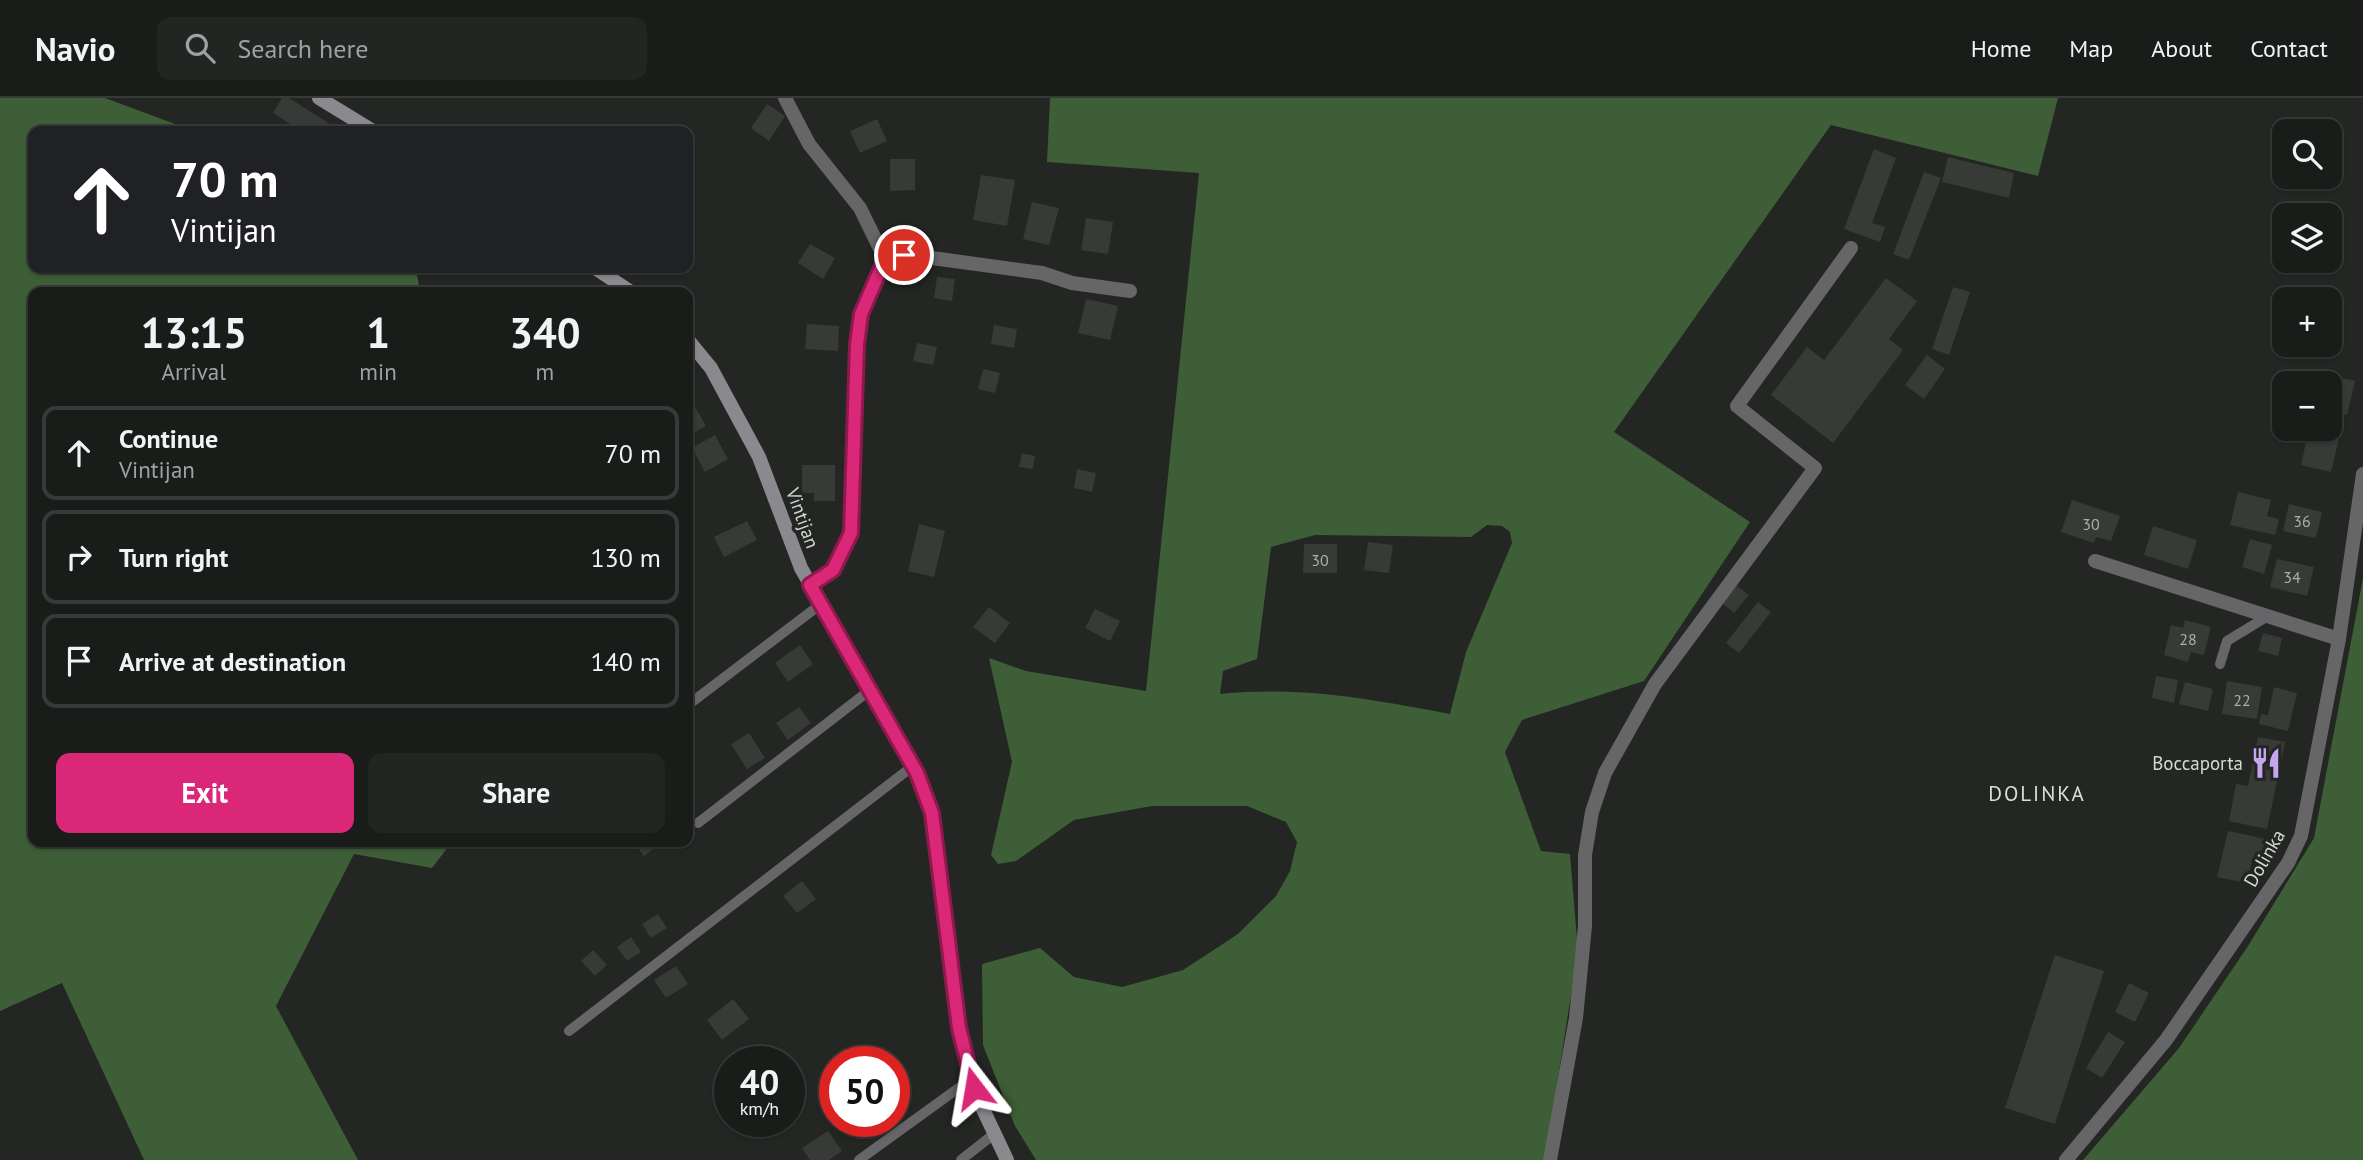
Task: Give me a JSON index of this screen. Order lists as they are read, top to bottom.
{
  "streets": {
    "main road": ["Vintijan"],
    "street": ["Dolinka"]
  },
  "districts": ["DOLINKA"],
  "places": {
    "restaurant": ["Boccaporta"]
  },
  "house_numbers": [
    "36",
    "30",
    "30",
    "34",
    "28",
    "22"
  ],
  "page": {
    "header": "Navio",
    "search": "Search here",
    "nav": [
      "Home",
      "Map",
      "About",
      "Contact"
    ],
    "map_buttons": ["+", "−"],
    "turn": ["70 m", "Vintijan"],
    "eta": [
      "13:15",
      "Arrival",
      "1",
      "min",
      "340",
      "m"
    ],
    "list": [
      {
        "name": "Continue",
        "note": "Vintijan",
        "value": "70 m"
      },
      {
        "name": "Turn right",
        "value": "130 m"
      },
      {
        "name": "Arrive at destination",
        "value": "140 m"
      }
    ],
    "buttons": ["Exit", "Share"],
    "speed": "40 km/h",
    "limit": "50"
  }
}
